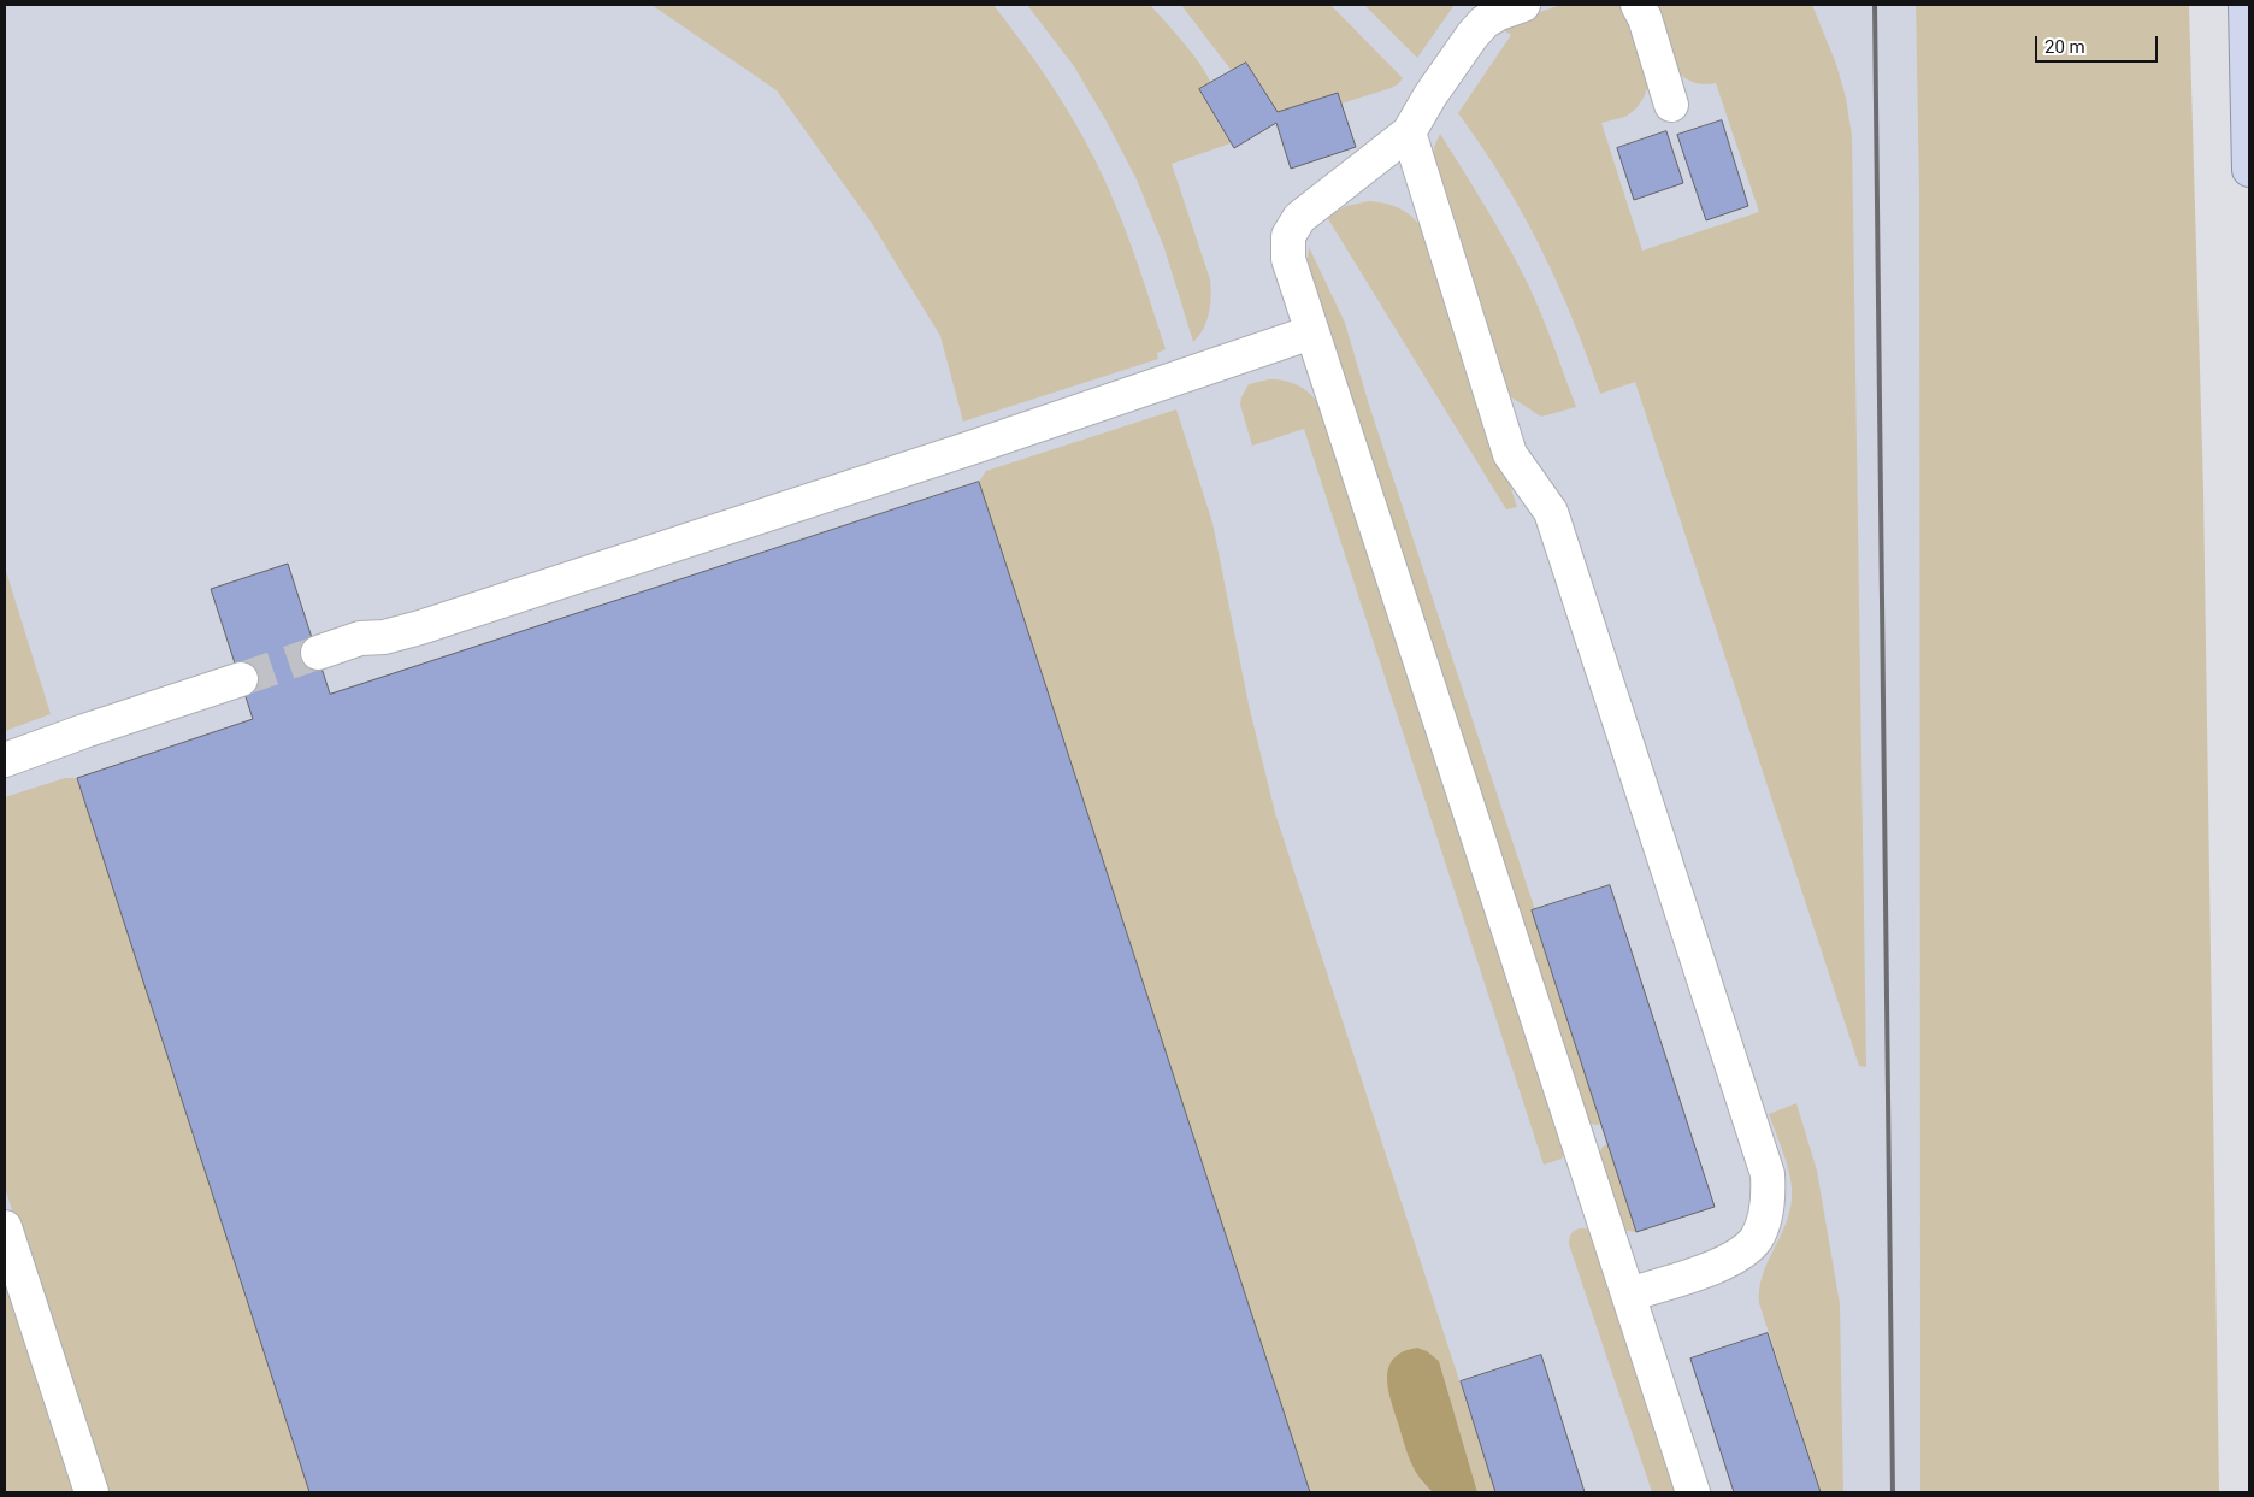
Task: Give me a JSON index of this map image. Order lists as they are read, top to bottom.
{
  "scale_bar": "20 m"
}
